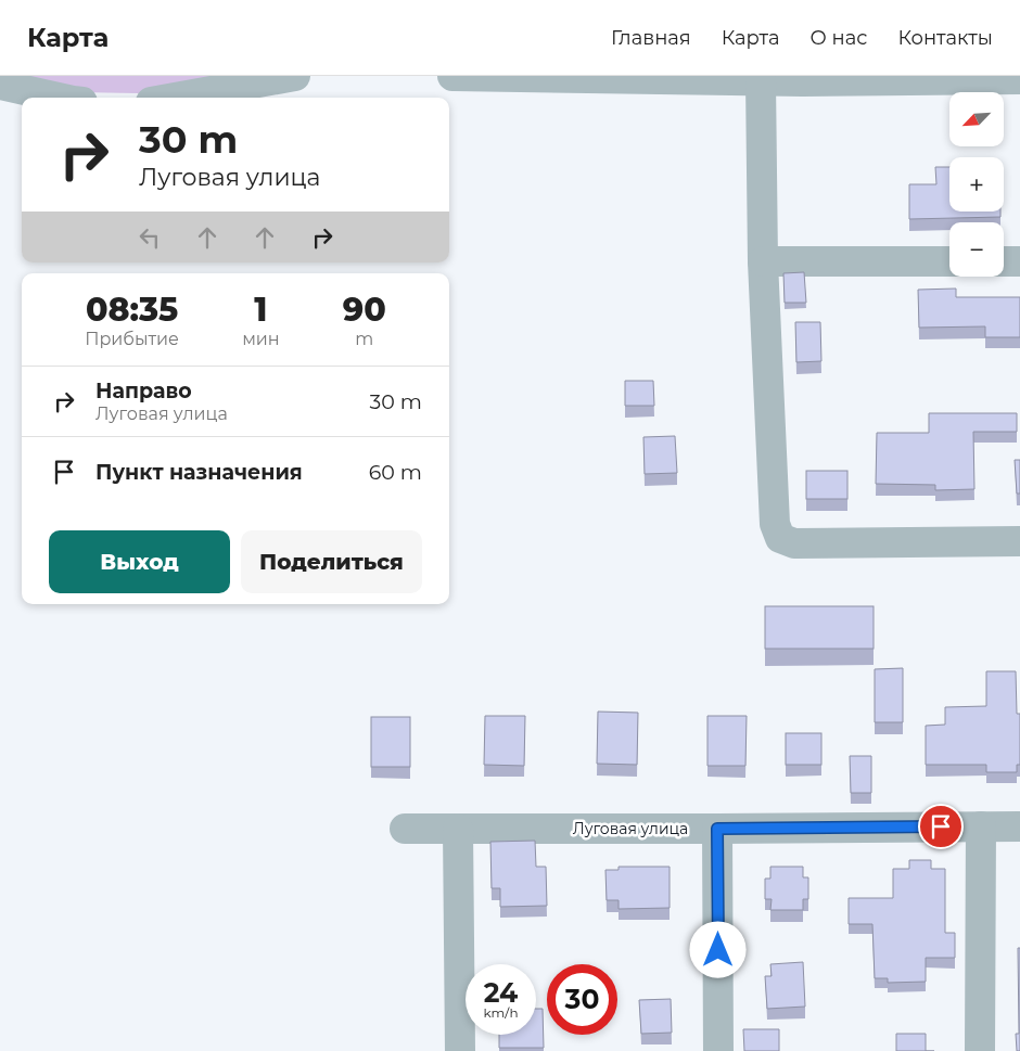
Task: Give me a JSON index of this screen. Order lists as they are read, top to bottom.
{
  "streets": {
    "street": ["Луговая улица"]
  },
  "north": "bottom left",
  "page": {
    "header": "Карта",
    "nav": [
      "Главная",
      "Карта",
      "О нас",
      "Контакты"
    ],
    "map_buttons": ["+", "−"],
    "turn": ["30 m", "Луговая улица"],
    "eta": [
      "08:35",
      "Прибытие",
      "1",
      "мин",
      "90",
      "m"
    ],
    "list": [
      {
        "name": "Направо",
        "note": "Луговая улица",
        "value": "30 m"
      },
      {
        "name": "Пункт назначения",
        "value": "60 m"
      }
    ],
    "buttons": ["Выход", "Поделиться"],
    "speed": "24 km/h",
    "limit": "30"
  }
}
